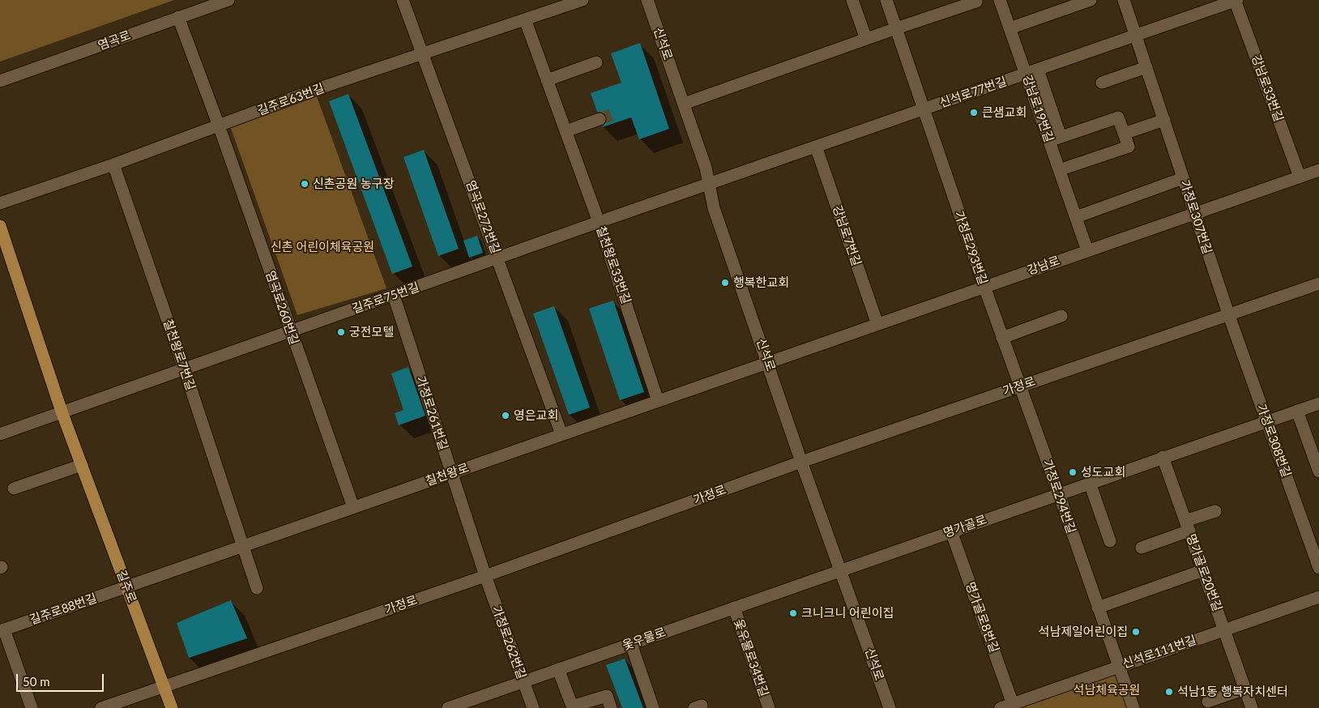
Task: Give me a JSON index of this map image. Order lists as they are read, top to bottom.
{
  "streets": {
    "main road": ["길주로"],
    "street": [
      "염곡로",
      "신석로",
      "강남로33번길",
      "신석로77번길",
      "길주로63번길",
      "강남로19번길",
      "염곡로272번길",
      "가정로307번길",
      "강남로7번길",
      "가정로293번길",
      "칠천왕로33번길",
      "강남로",
      "길주로75번길",
      "염곡로260번길",
      "칠천왕로7번길",
      "가정로",
      "가정로261번길",
      "가정로308번길",
      "칠천왕로",
      "가정로294번길",
      "명가골로",
      "명가골로20번길",
      "길주로88번길",
      "명가골로8번길",
      "옻우물로",
      "가정로262번길",
      "신석로111번길",
      "옻우물로34번길"
    ]
  },
  "crossings": [
    ["염곡로", "염곡로260번길"],
    ["신석로", "신석로77번길"],
    ["신석로", "강남로"],
    ["신석로", "길주로75번길"],
    ["신석로", "가정로"],
    ["신석로", "칠천왕로"],
    ["신석로", "명가골로"],
    ["신석로", "옻우물로"],
    ["강남로33번길", "신석로77번길"],
    ["강남로33번길", "강남로"],
    ["신석로77번길", "강남로19번길"],
    ["신석로77번길", "가정로307번길"],
    ["신석로77번길", "강남로7번길"],
    ["신석로77번길", "가정로293번길"],
    ["신석로77번길", "길주로75번길"],
    ["길주로63번길", "염곡로272번길"],
    ["길주로63번길", "칠천왕로33번길"],
    ["길주로63번길", "염곡로260번길"],
    ["길주로63번길", "칠천왕로7번길"],
    ["강남로19번길", "강남로"],
    ["염곡로272번길", "길주로75번길"],
    ["염곡로272번길", "칠천왕로"],
    ["가정로307번길", "강남로"],
    ["가정로307번길", "가정로"],
    ["가정로307번길", "가정로308번길"],
    ["강남로7번길", "강남로"],
    ["가정로293번길", "강남로"],
    ["가정로293번길", "가정로"],
    ["가정로293번길", "가정로294번길"],
    ["칠천왕로33번길", "길주로75번길"],
    ["칠천왕로33번길", "칠천왕로"],
    ["강남로", "칠천왕로"],
    ["길주로75번길", "염곡로260번길"],
    ["길주로75번길", "칠천왕로7번길"],
    ["길주로75번길", "가정로261번길"],
    ["길주로75번길", "길주로"],
    ["염곡로260번길", "칠천왕로"],
    ["칠천왕로7번길", "칠천왕로"],
    ["가정로", "가정로261번길"],
    ["가정로", "가정로308번길"],
    ["가정로", "가정로294번길"],
    ["가정로", "길주로"],
    ["가정로", "가정로262번길"],
    ["가정로261번길", "칠천왕로"],
    ["가정로261번길", "가정로262번길"],
    ["가정로308번길", "명가골로"],
    ["칠천왕로", "길주로"],
    ["칠천왕로", "길주로88번길"],
    ["가정로294번길", "명가골로"],
    ["가정로294번길", "신석로111번길"],
    ["명가골로", "명가골로20번길"],
    ["명가골로", "명가골로8번길"],
    ["명가골로", "옻우물로"],
    ["명가골로20번길", "신석로111번길"],
    ["길주로", "길주로88번길"],
    ["명가골로8번길", "신석로111번길"],
    ["옻우물로", "가정로262번길"],
    ["옻우물로", "옻우물로34번길"]
  ],
  "parks": ["신촌 어린이체육공원", "석남체육공원"],
  "places": [
    "큰샘교회",
    "신촌공원 농구장",
    "행복한교회",
    "궁전모텔",
    "영은교회",
    "성도교회",
    "크니크니 어린이집",
    "석남제일어린이집",
    "석남1동 행복자치센터"
  ],
  "scale_bar": "50 m"
}
